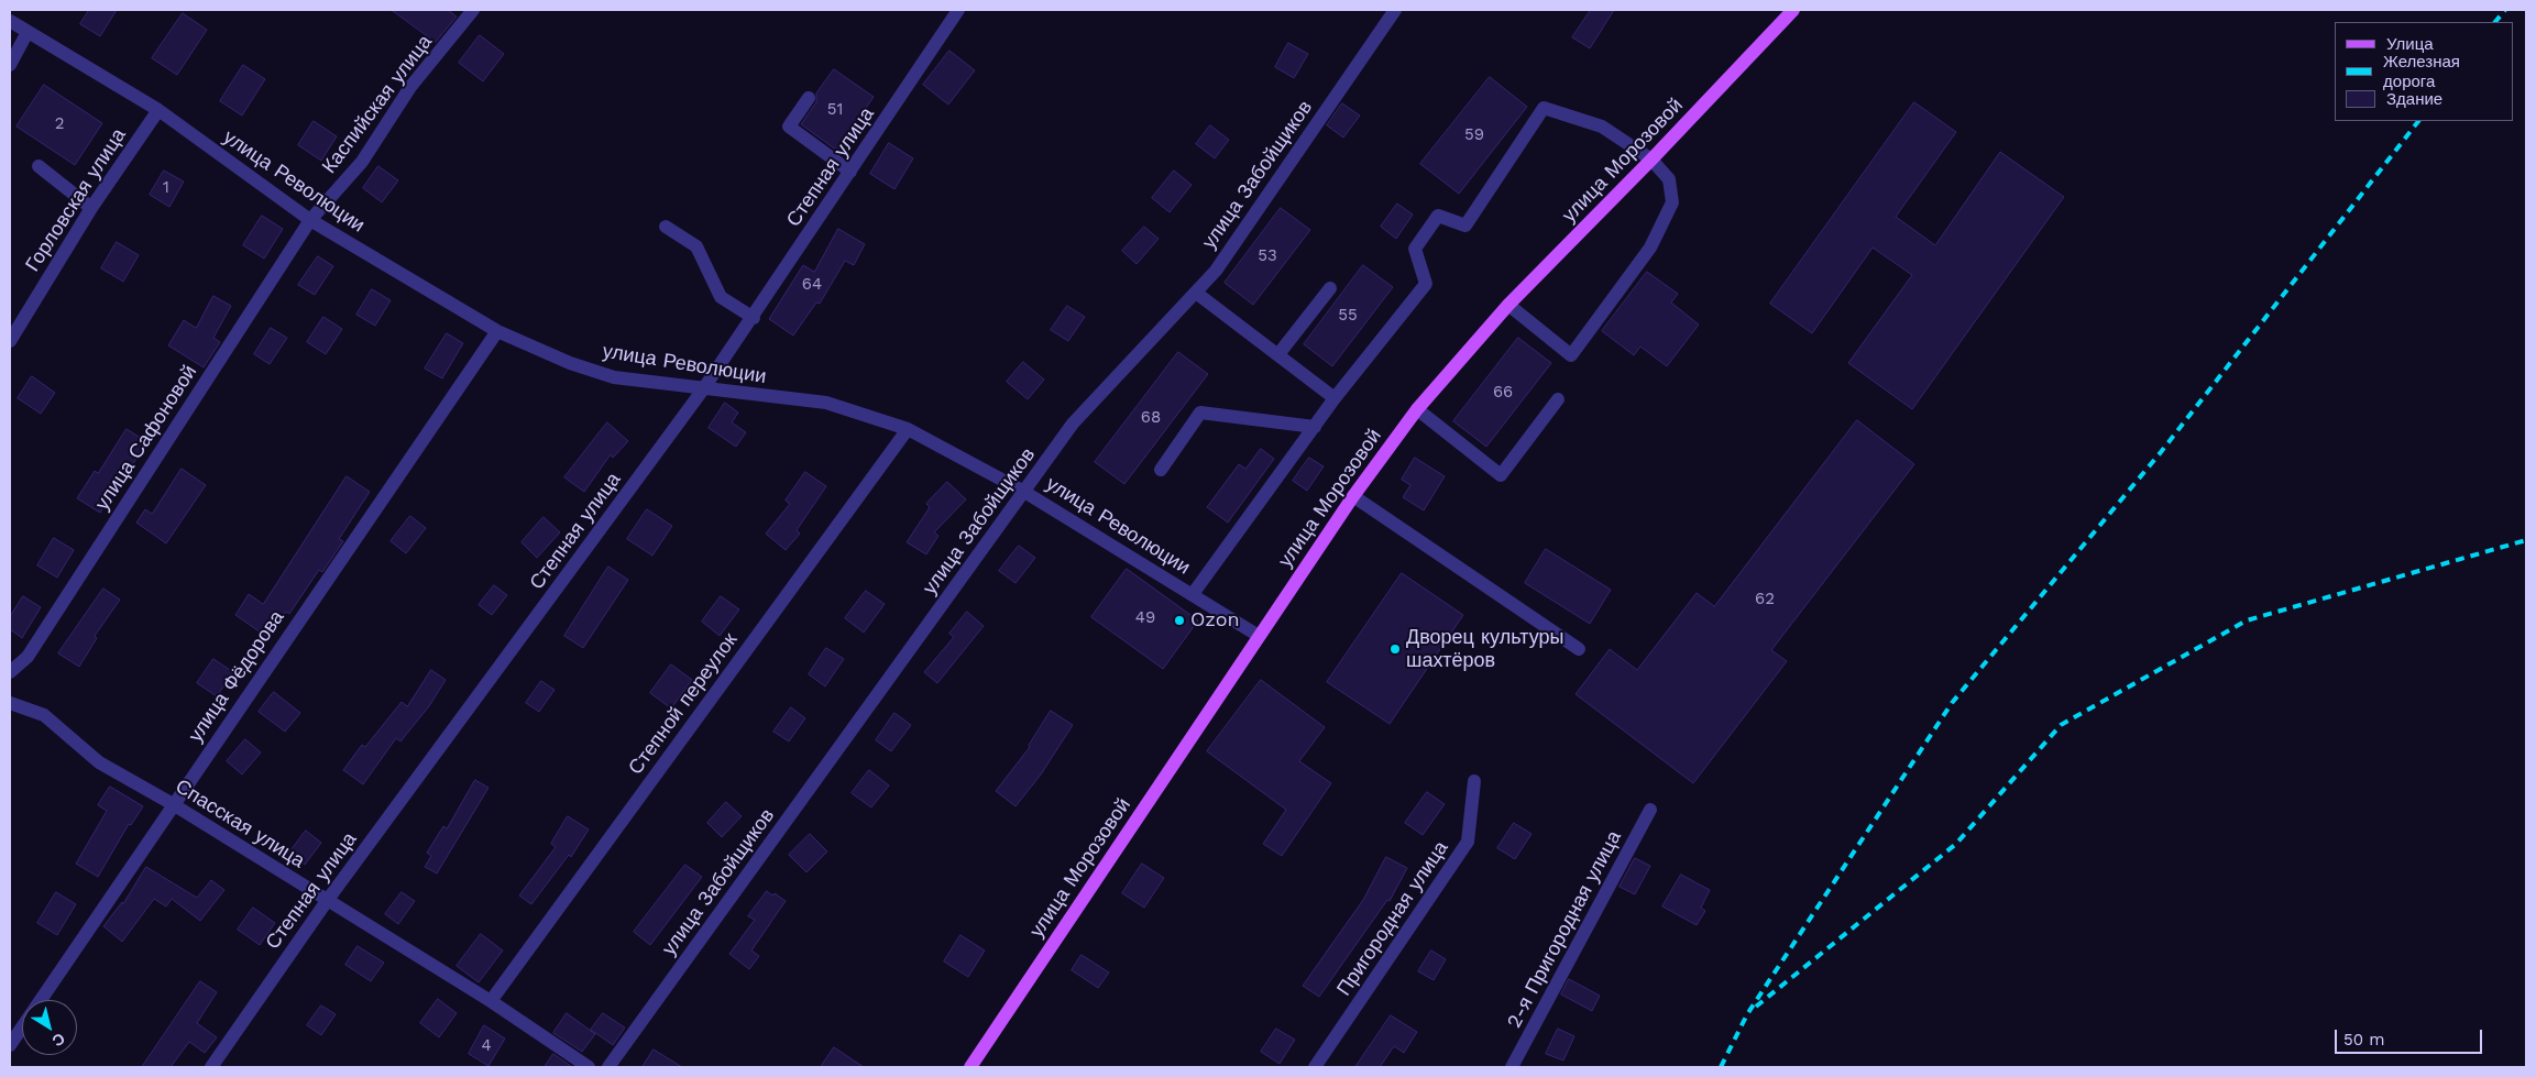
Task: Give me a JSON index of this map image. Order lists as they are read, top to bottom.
{
  "streets": {
    "main road": ["улица Морозовой"],
    "street": [
      "Каспийская улица",
      "Степная улица",
      "улица Забойщиков",
      "улица Революции",
      "Горловская улица",
      "улица Сафоновой",
      "улица Фёдорова",
      "Степной переулок",
      "Спасская улица",
      "Пригородная улица",
      "2-я Пригородная улица"
    ]
  },
  "crossings": [
    ["Каспийская улица", "улица Революции"],
    ["Каспийская улица", "улица Сафоновой"],
    ["улица Морозовой", "улица Революции"],
    ["Степная улица", "улица Революции"],
    ["Степная улица", "Спасская улица"],
    ["улица Забойщиков", "улица Революции"],
    ["улица Революции", "Горловская улица"],
    ["улица Революции", "улица Сафоновой"],
    ["улица Революции", "улица Фёдорова"],
    ["улица Революции", "Степной переулок"],
    ["улица Фёдорова", "Спасская улица"],
    ["Степной переулок", "Спасская улица"]
  ],
  "places": ["Ozon", "Дворец культуры шахтёров"],
  "house_numbers": [
    "51",
    "2",
    "59",
    "1",
    "53",
    "64",
    "55",
    "66",
    "68",
    "62",
    "49",
    "4"
  ],
  "legend": ["Улица", "Железная дорога", "Здание"],
  "scale_bar": "50 m",
  "north": "bottom right"
}
